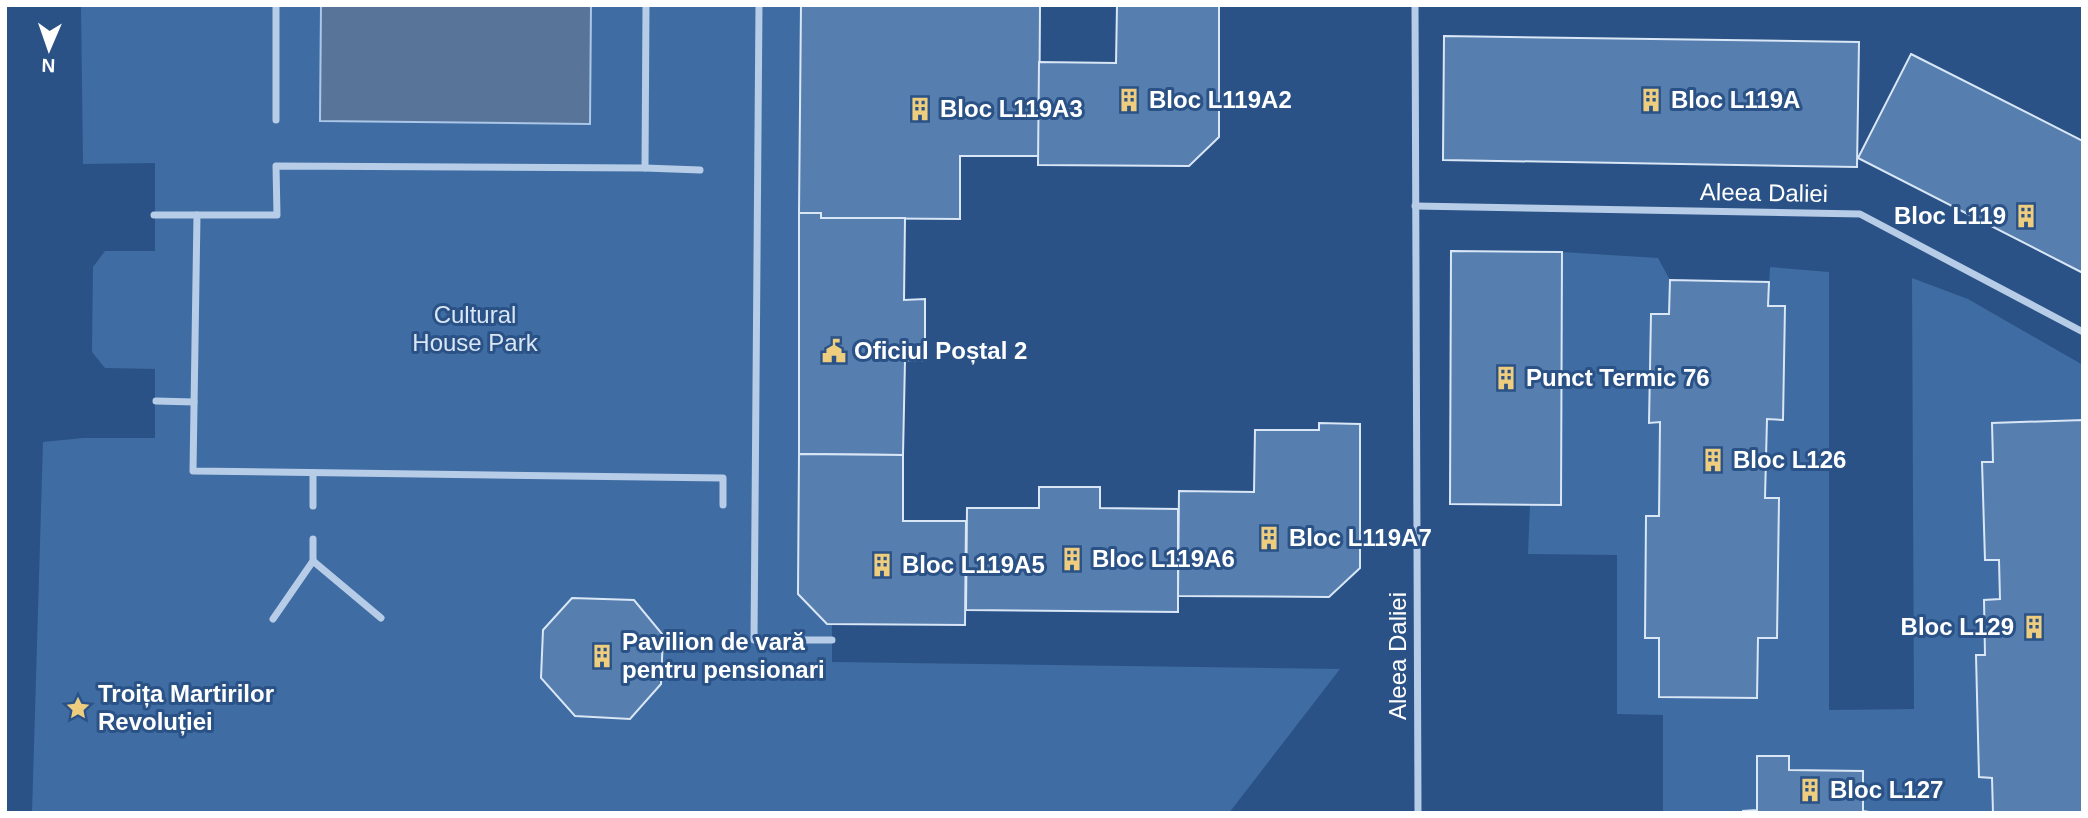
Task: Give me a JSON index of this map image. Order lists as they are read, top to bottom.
{
  "streets": {
    "street": ["Aleea Daliei"]
  },
  "parks": ["Cultural House Park"],
  "places": {
    "building": [
      "Bloc L119A2",
      "Bloc L119A",
      "Bloc L119A3",
      "Bloc L119",
      "Punct Termic 76",
      "Bloc L126",
      "Bloc L119A7",
      "Bloc L119A6",
      "Bloc L119A5",
      "Bloc L129",
      "Pavilion de vară pentru pensionari",
      "Bloc L127"
    ],
    "public building": ["Oficiul Poștal 2"],
    "place": ["Troița Martirilor Revoluției"]
  },
  "north": "bottom"
}
